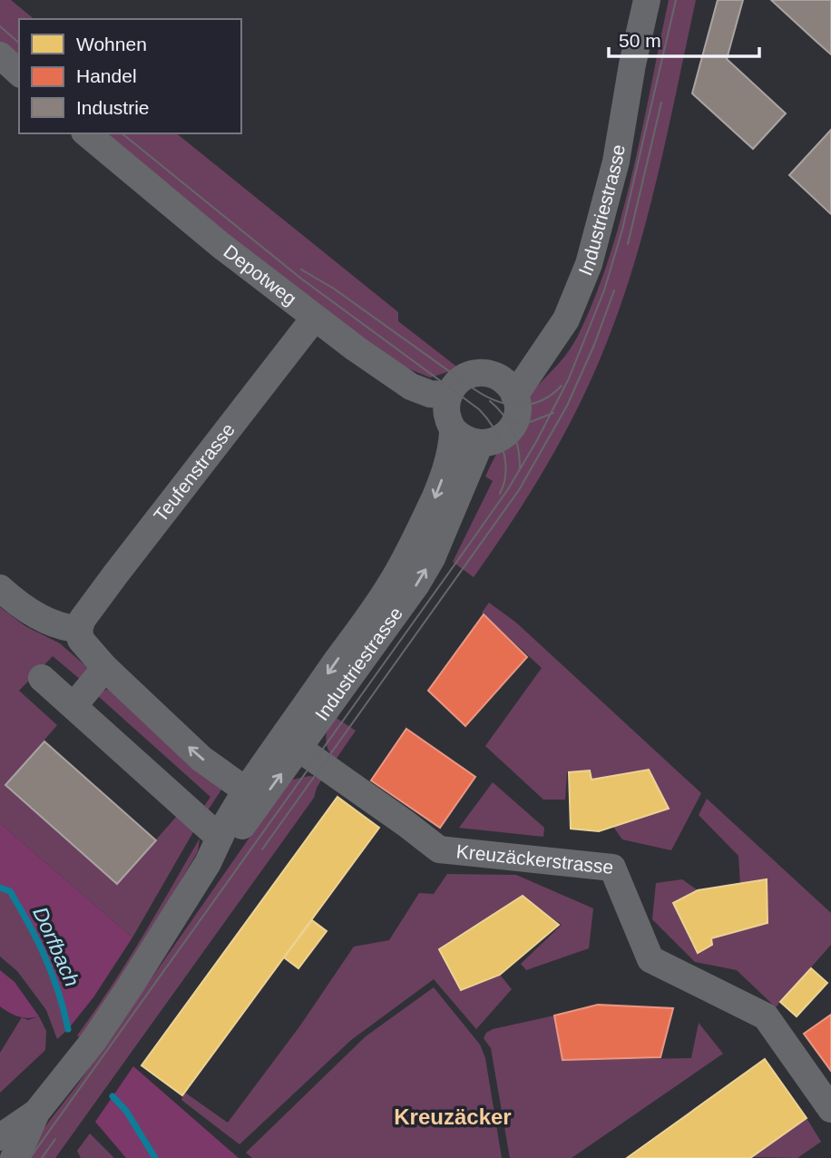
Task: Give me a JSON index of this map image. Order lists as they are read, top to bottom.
{
  "streets": {
    "street": [
      "Industriestrasse",
      "Depotweg",
      "Teufenstrasse",
      "Kreuzäckerstrasse"
    ]
  },
  "crossings": [
    ["Industriestrasse", "Depotweg"],
    ["Industriestrasse", "Kreuzäckerstrasse"],
    ["Depotweg", "Teufenstrasse"]
  ],
  "districts": ["Kreuzäcker"],
  "water": ["Dorfbach"],
  "legend": ["Wohnen", "Handel", "Industrie"],
  "scale_bar": "50 m"
}
